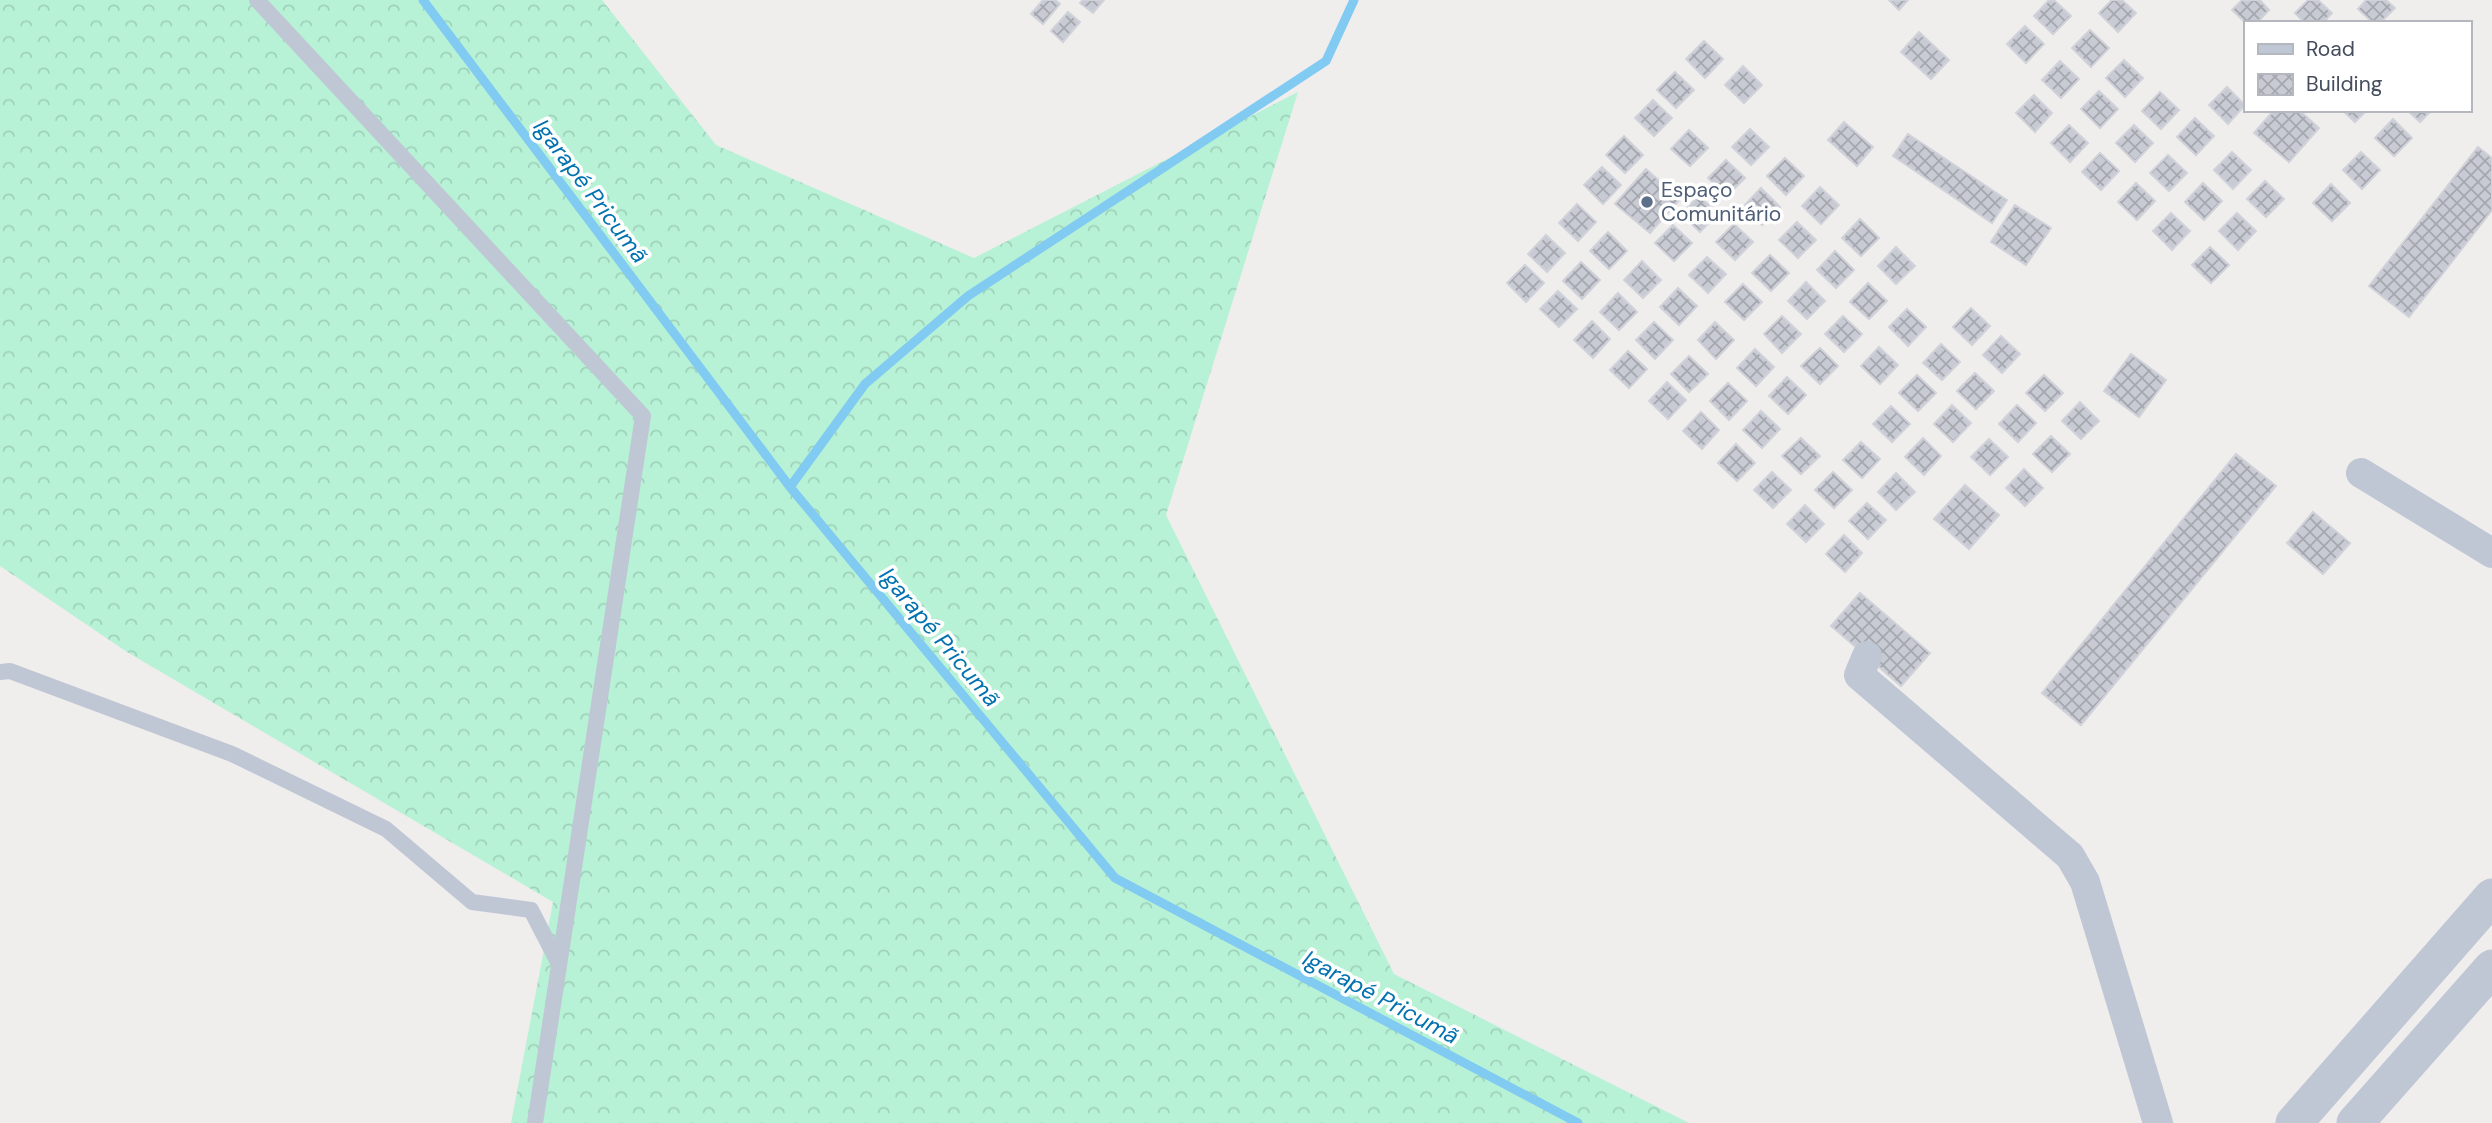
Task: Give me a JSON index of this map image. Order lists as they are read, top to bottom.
{
  "water": ["Igarapé Pricumã"],
  "places": ["Espaço Comunitário"],
  "legend": ["Road", "Building"]
}
